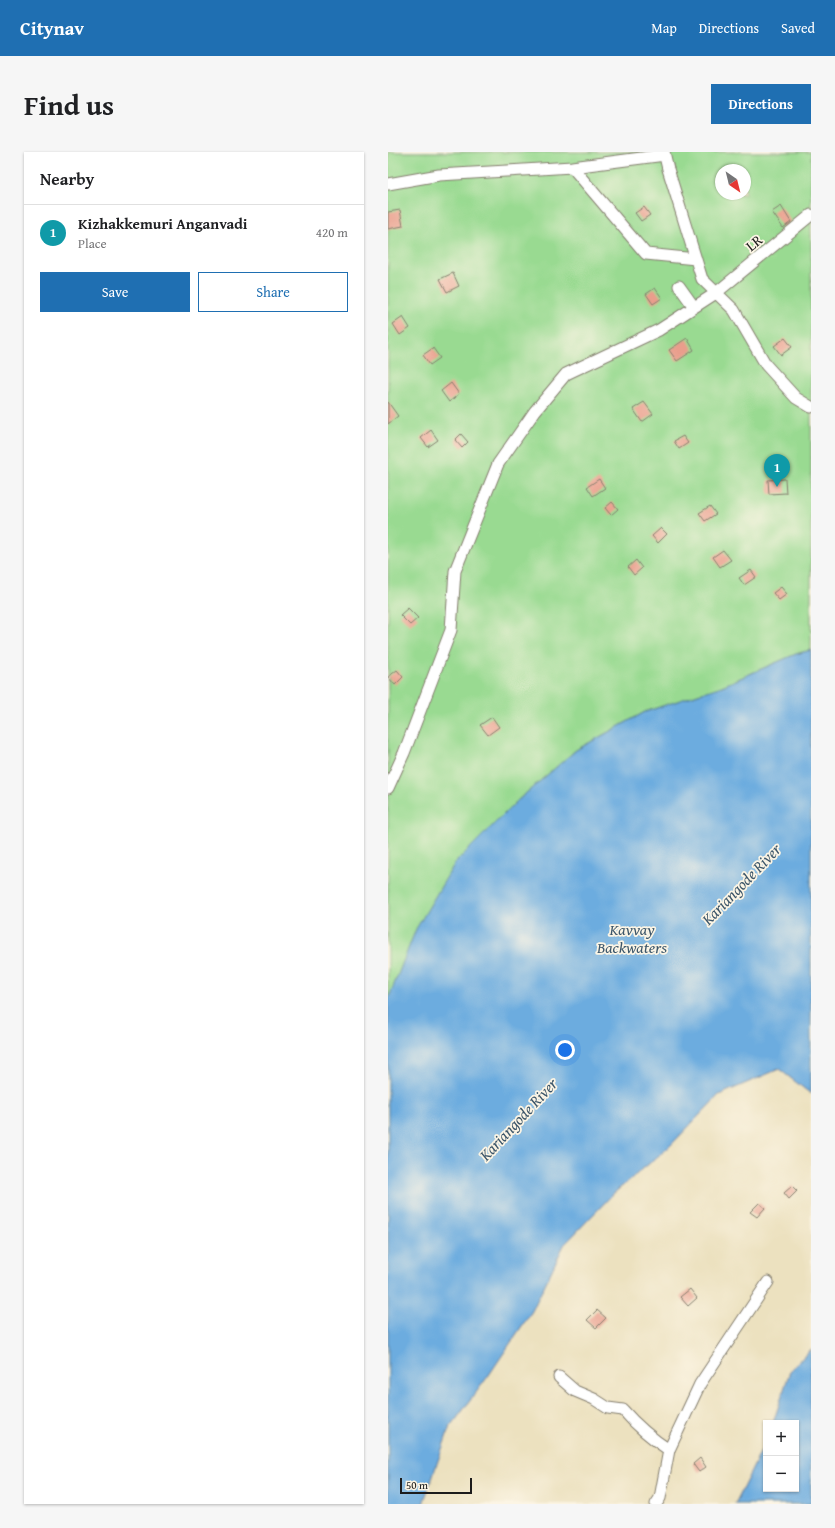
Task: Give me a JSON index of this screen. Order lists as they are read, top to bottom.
{
  "streets": {
    "street": ["LR"]
  },
  "water": ["Kariangode River", "Kavvay Backwaters"],
  "scale_bar": "50 m",
  "north": "bottom right",
  "page": {
    "header": "Citynav",
    "nav": ["Map", "Directions", "Saved"],
    "title": "Find us",
    "buttons": [
      "Directions",
      ["Save", "Share"]
    ],
    "heading": "Nearby",
    "list": [
      {
        "mark": "1",
        "name": "Kizhakkemuri Anganvadi",
        "note": "Place",
        "value": "420 m"
      }
    ],
    "pins": "1",
    "map_buttons": ["+", "−"],
    "scale": "50 m"
  }
}
